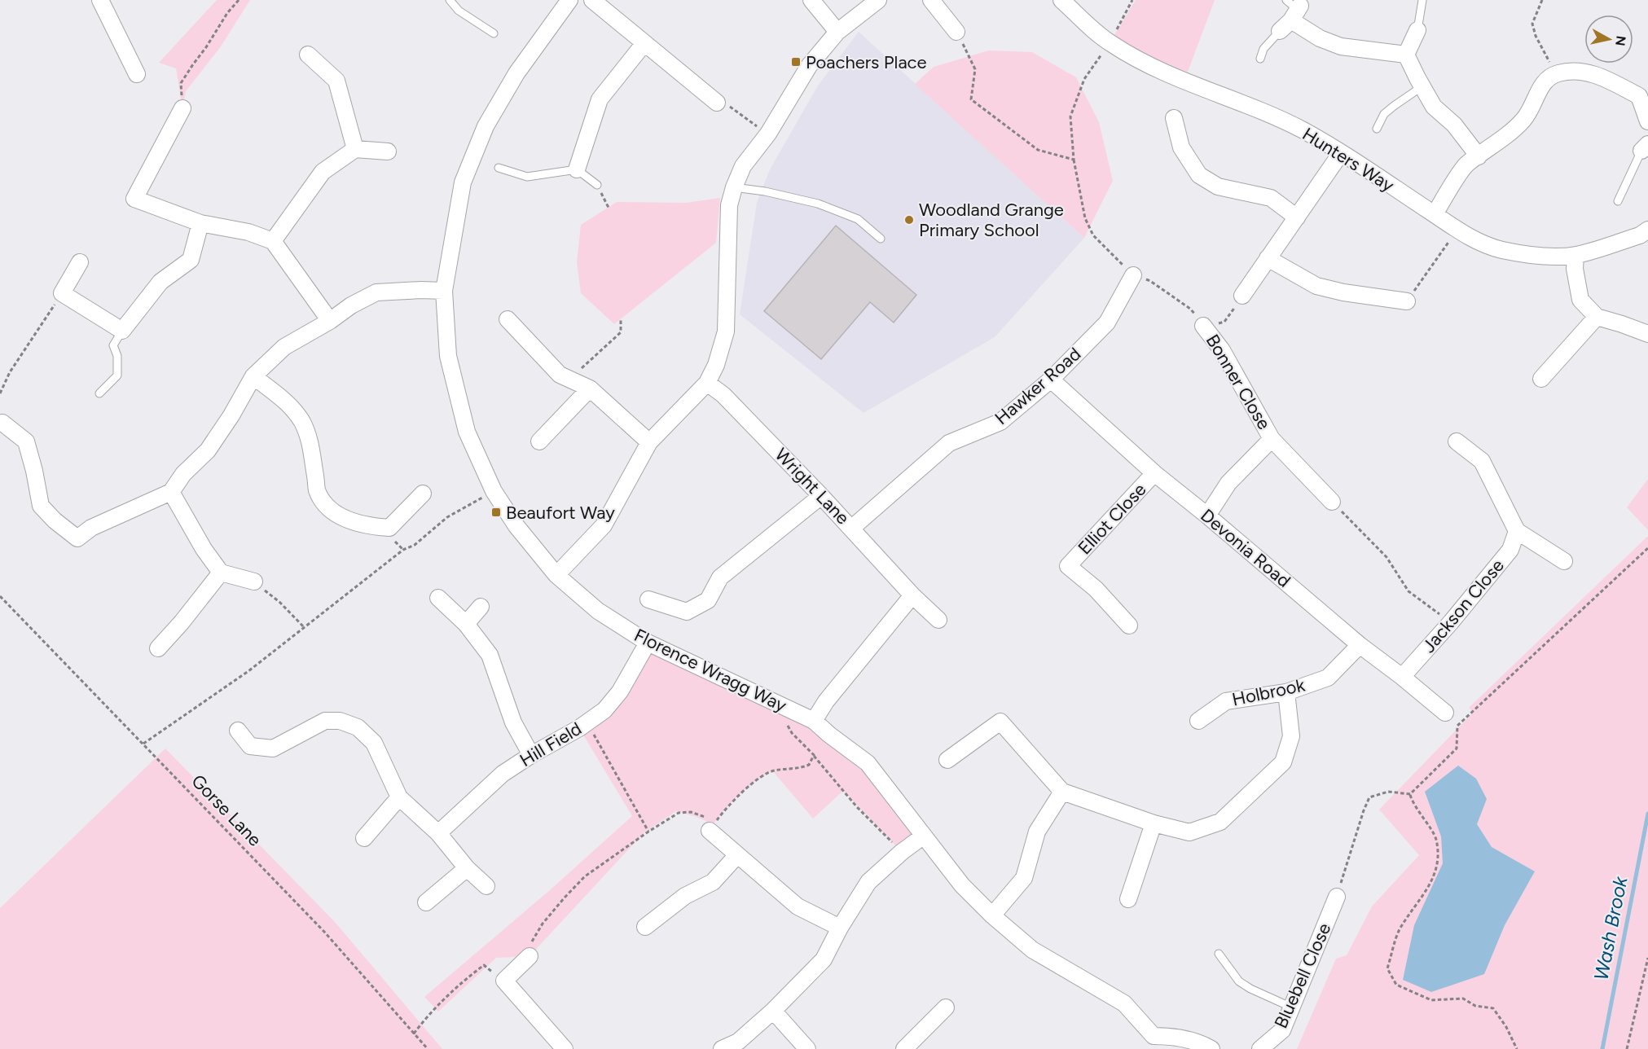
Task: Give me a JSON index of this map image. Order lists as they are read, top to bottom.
{
  "streets": {
    "street": [
      "Hunters Way",
      "Bonner Close",
      "Hawker Road",
      "Wright Lane",
      "Elliot Close",
      "Devonia Road",
      "Jackson Close",
      "Florence Wragg Way",
      "Holbrook",
      "Hill Field",
      "Bluebell Close"
    ],
    "path": ["Gorse Lane"]
  },
  "crossings": [
    ["Bonner Close", "Devonia Road"],
    ["Hawker Road", "Wright Lane"],
    ["Hawker Road", "Devonia Road"],
    ["Elliot Close", "Devonia Road"],
    ["Devonia Road", "Jackson Close"],
    ["Devonia Road", "Holbrook"],
    ["Florence Wragg Way", "Hill Field"]
  ],
  "water": ["Wash Brook"],
  "places": {
    "transit": ["Poachers Place", "Beaufort Way"],
    "other": ["Woodland Grange Primary School"]
  },
  "north": "right"
}
